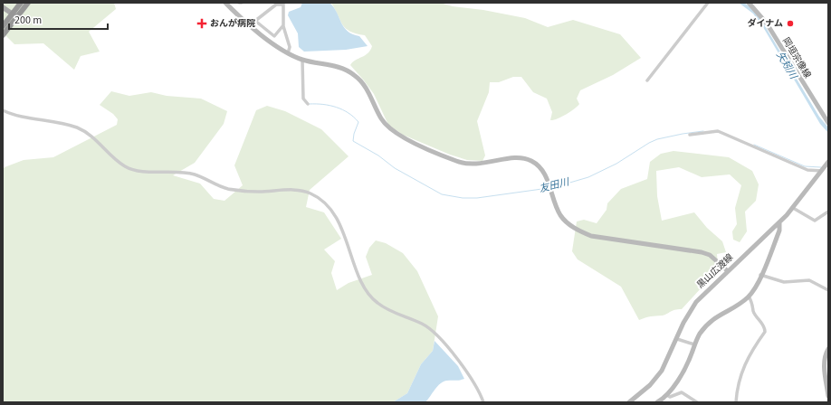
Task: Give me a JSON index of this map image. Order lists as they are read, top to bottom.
{
  "streets": {
    "street": ["岡垣宗像線", "黒山広渡線"]
  },
  "water": ["矢矧川", "友田川"],
  "places": {
    "health": ["おんが病院"],
    "other": ["ダイナム"]
  },
  "scale_bar": "200 m"
}
